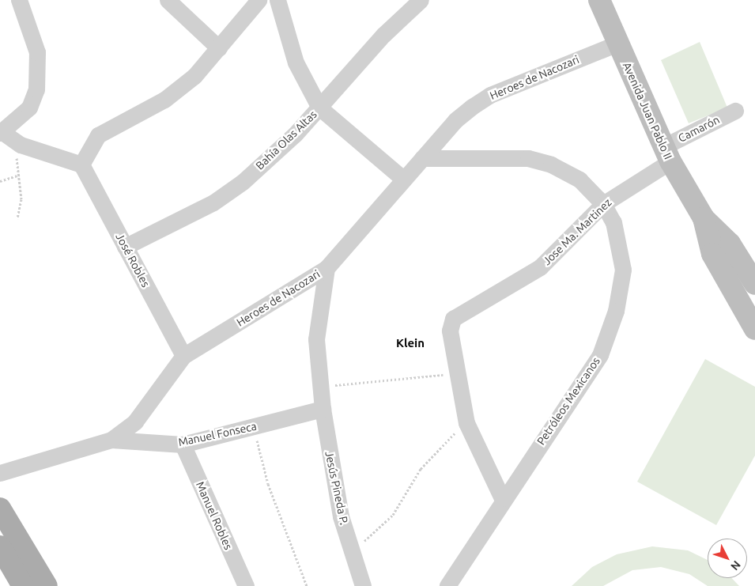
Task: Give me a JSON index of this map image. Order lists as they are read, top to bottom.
{
  "streets": {
    "main road": ["Avenida Juan Pablo II"],
    "street": [
      "Heroes de Nacozari",
      "Camarón",
      "Bahía Olas Altas",
      "Jose Ma. Martinez",
      "José Robles",
      "Petróleos Mexicanos",
      "Manuel Fonseca",
      "Jesús Pineda P.",
      "Manuel Robles"
    ]
  },
  "crossings": [
    ["Heroes de Nacozari", "Avenida Juan Pablo II"],
    ["Heroes de Nacozari", "José Robles"],
    ["Heroes de Nacozari", "Petróleos Mexicanos"],
    ["Heroes de Nacozari", "Manuel Fonseca"],
    ["Heroes de Nacozari", "Jesús Pineda P."],
    ["Avenida Juan Pablo II", "Camarón"],
    ["Avenida Juan Pablo II", "Jose Ma. Martinez"],
    ["Camarón", "Jose Ma. Martinez"],
    ["Bahía Olas Altas", "José Robles"],
    ["Jose Ma. Martinez", "Petróleos Mexicanos"],
    ["Manuel Fonseca", "Jesús Pineda P."],
    ["Manuel Fonseca", "Manuel Robles"]
  ],
  "districts": ["Klein"],
  "north": "bottom right"
}
